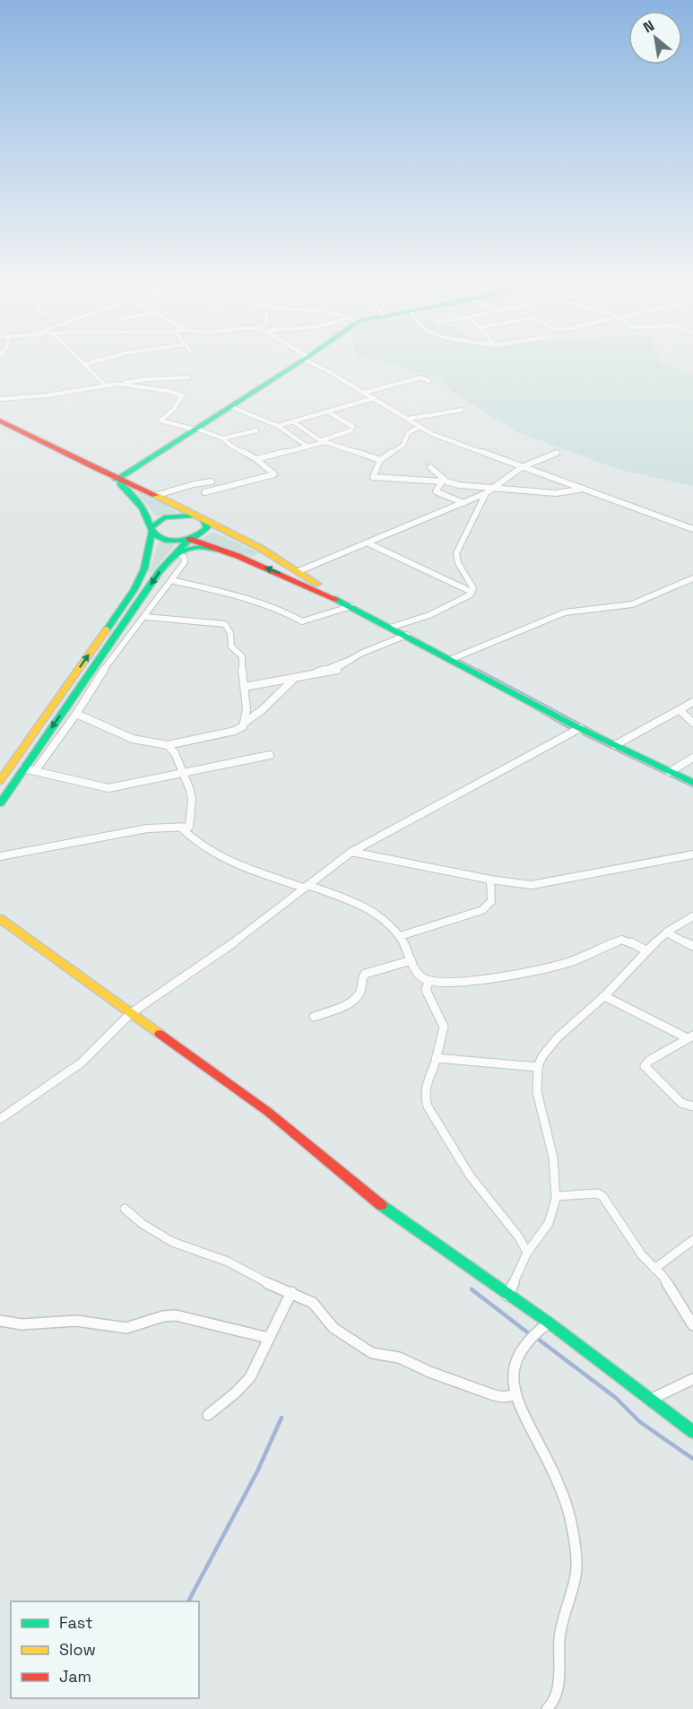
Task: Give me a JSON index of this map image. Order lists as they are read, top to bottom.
{
  "legend": ["Fast", "Slow", "Jam"],
  "north": "top left"
}
